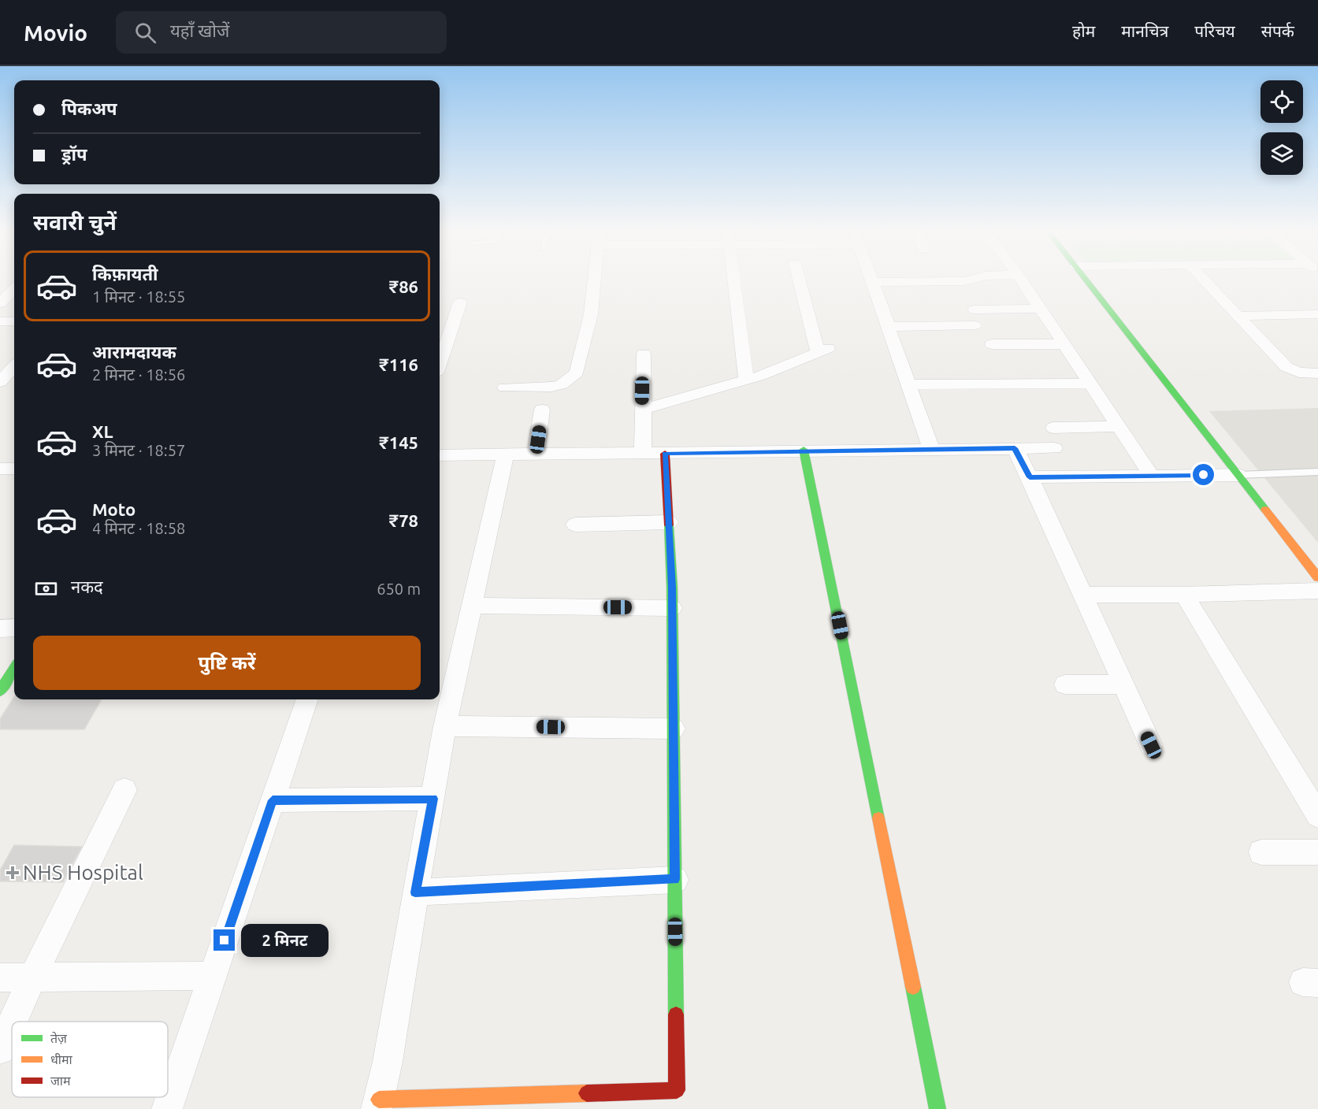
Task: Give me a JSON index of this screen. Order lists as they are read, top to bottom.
{
  "places": {
    "health": ["NHS Hospital"]
  },
  "legend": ["तेज़", "धीमा", "जाम"],
  "page": {
    "header": "Movio",
    "search": "यहाँ खोजें",
    "nav": [
      "होम",
      "मानचित्र",
      "परिचय",
      "संपर्क"
    ],
    "banner": ["पिकअप", "ड्रॉप"],
    "heading": "सवारी चुनें",
    "list": [
      {
        "name": "किफ़ायती",
        "note": "1 मिनट · 18:55",
        "value": "₹86"
      },
      {
        "name": "आरामदायक",
        "note": "2 मिनट · 18:56",
        "value": "₹116"
      },
      {
        "name": "XL",
        "note": "3 मिनट · 18:57",
        "value": "₹145"
      },
      {
        "name": "Moto",
        "note": "4 मिनट · 18:58",
        "value": "₹78"
      }
    ],
    "pay": ["नकद", "650 m"],
    "buttons": "पुष्टि करें",
    "bubble": "2 मिनट"
  }
}
